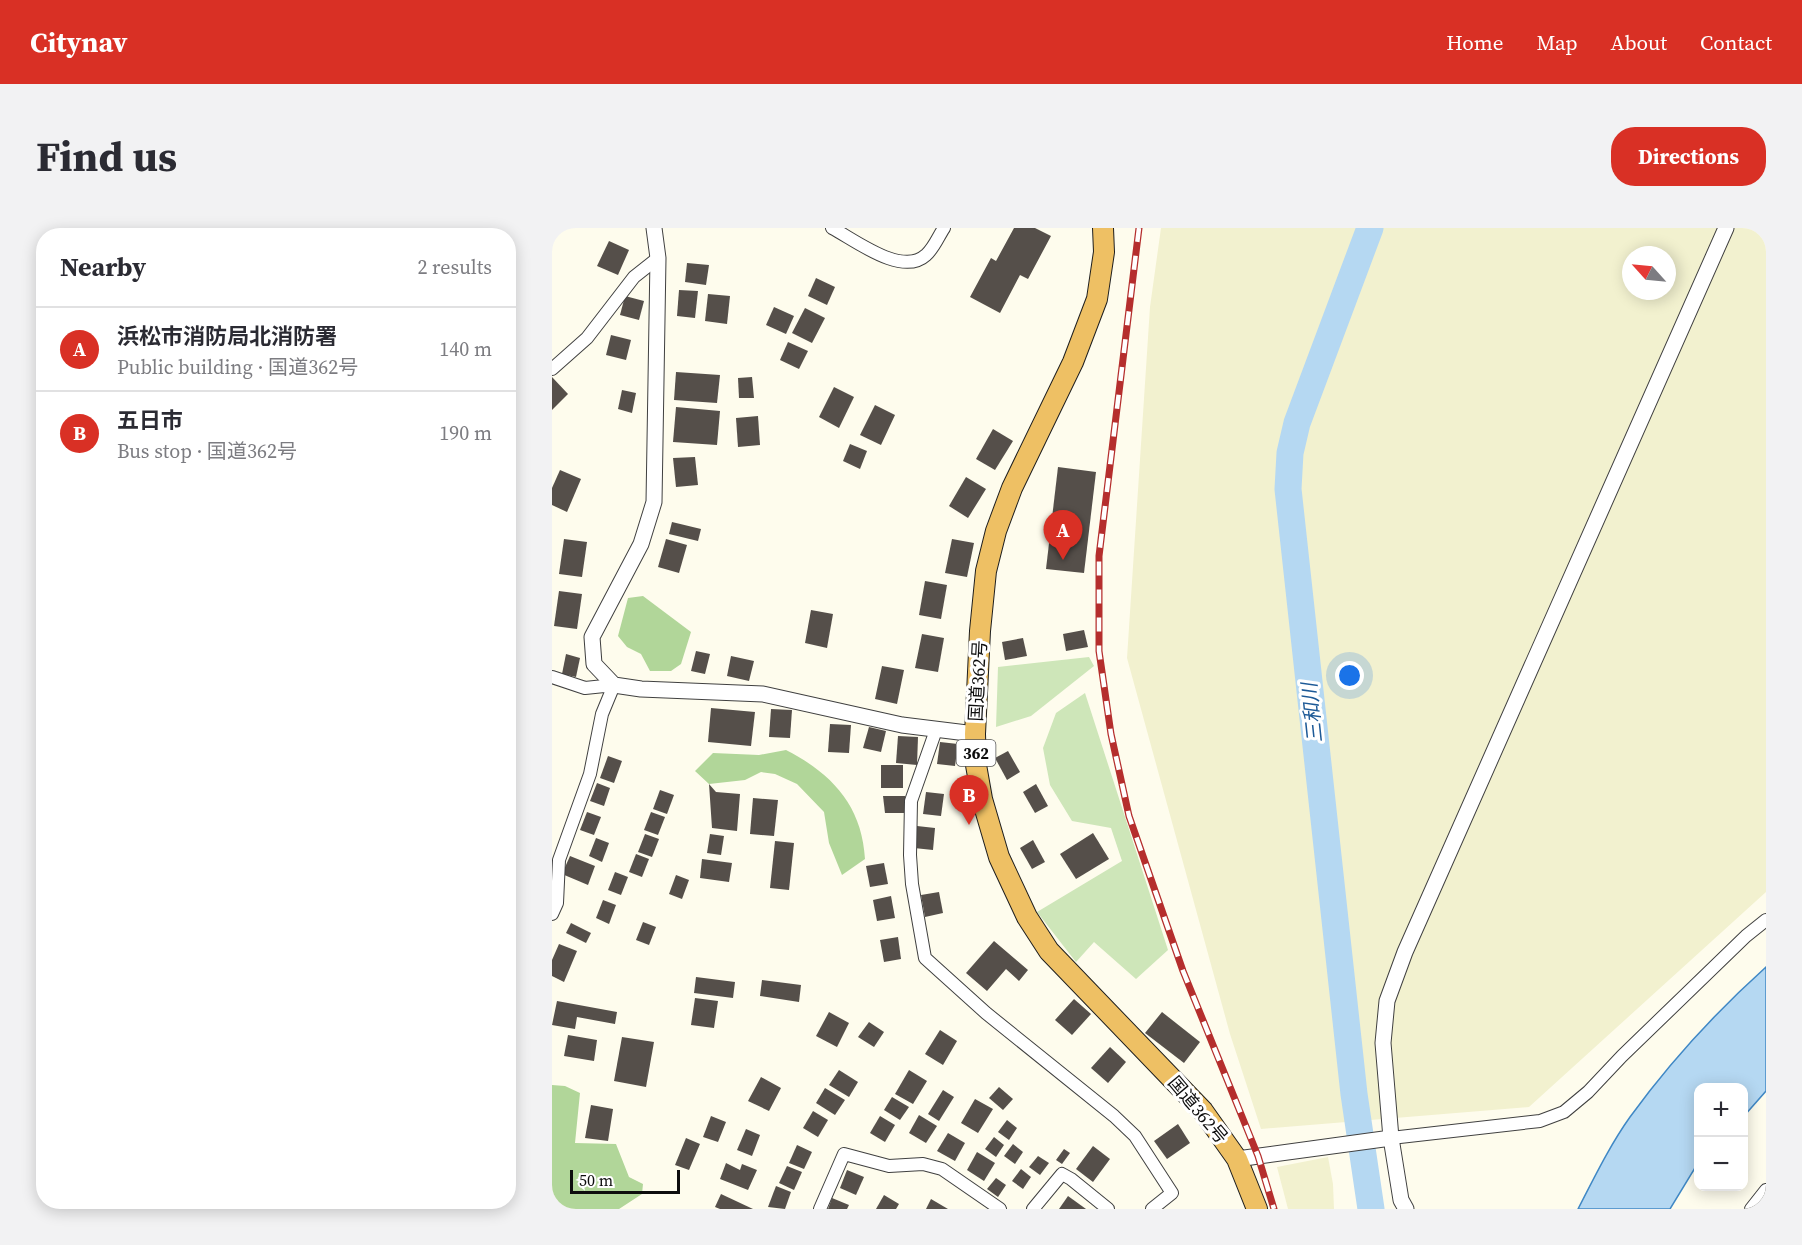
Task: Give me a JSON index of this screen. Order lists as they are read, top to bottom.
{
  "streets": {
    "highway": ["国道362号", "362"]
  },
  "water": ["三和川"],
  "scale_bar": "50 m",
  "north": "top left",
  "page": {
    "header": "Citynav",
    "nav": [
      "Home",
      "Map",
      "About",
      "Contact"
    ],
    "title": "Find us",
    "buttons": "Directions",
    "heading": ["Nearby", "2 results"],
    "list": [
      {
        "mark": "A",
        "name": "浜松市消防局北消防署",
        "note": "Public building · 国道362号",
        "value": "140 m"
      },
      {
        "mark": "B",
        "name": "五日市",
        "note": "Bus stop · 国道362号",
        "value": "190 m"
      }
    ],
    "pins": ["A", "B"],
    "map_buttons": ["+", "−"],
    "scale": "50 m"
  }
}
